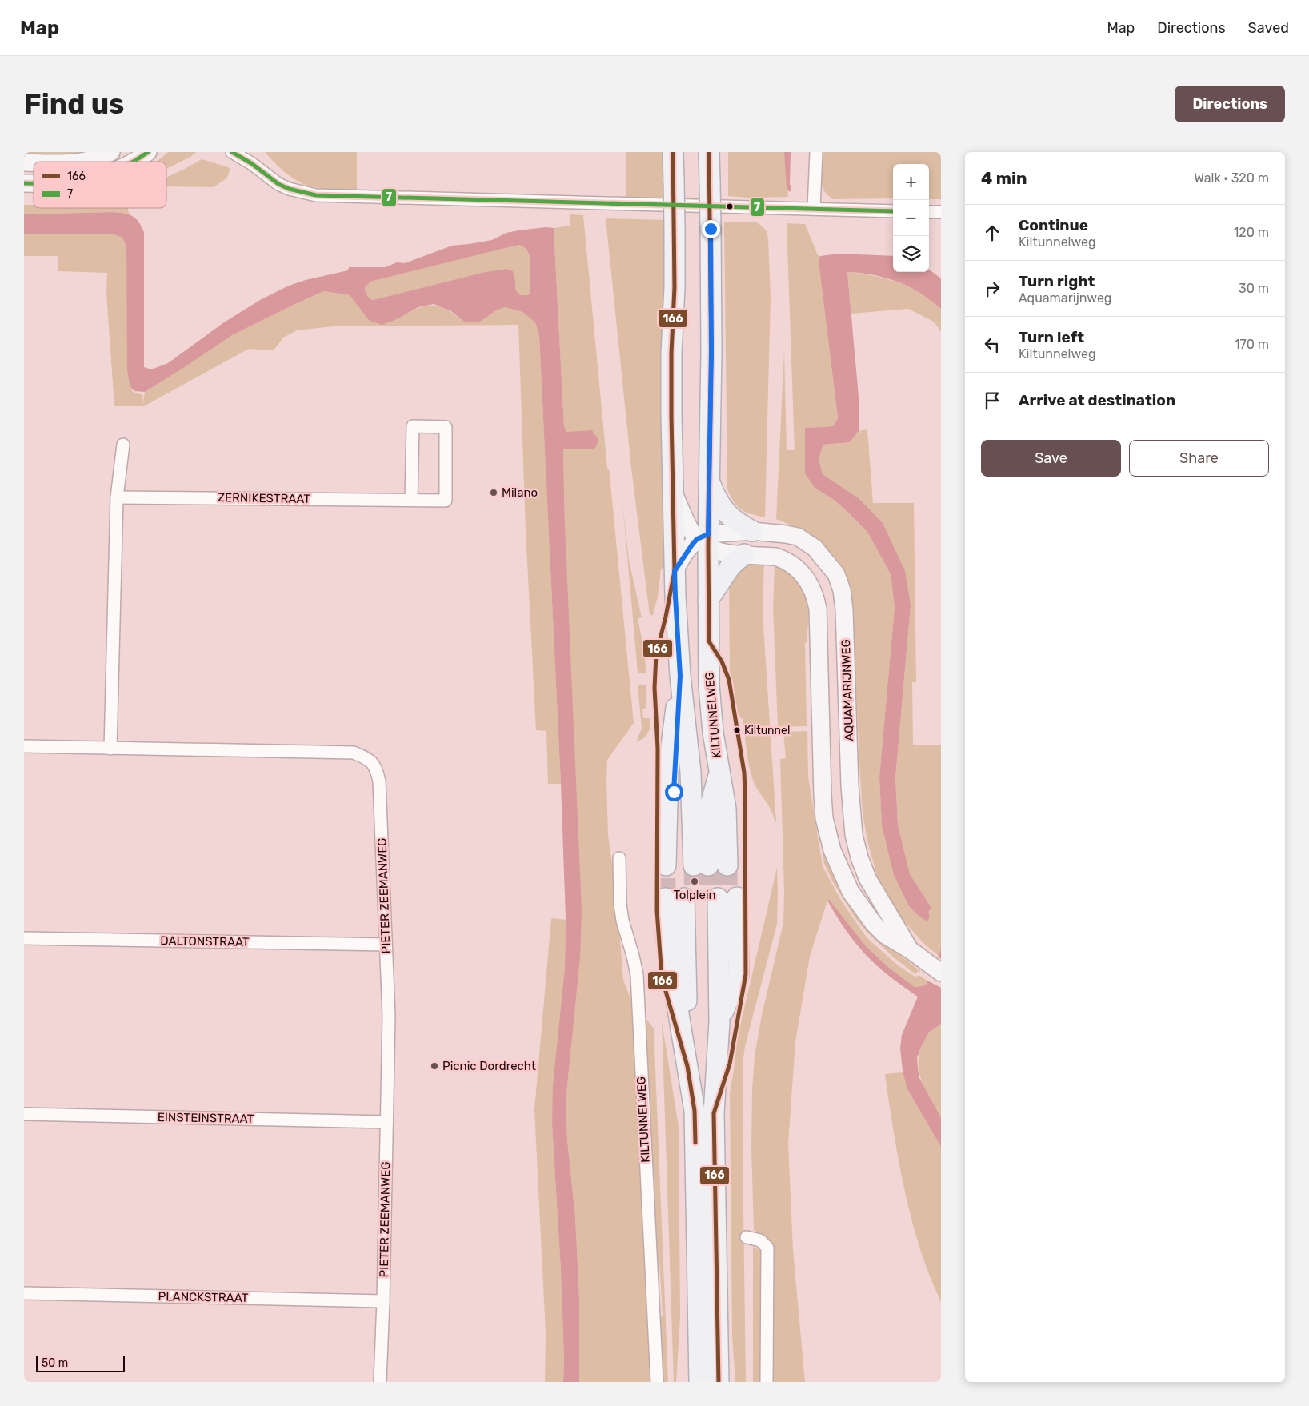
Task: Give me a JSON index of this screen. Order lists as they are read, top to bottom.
{
  "streets": {
    "main road": ["KILTUNNELWEG"],
    "street": [
      "ZERNIKESTRAAT",
      "AQUAMARIJNWEG",
      "PIETER ZEEMANWEG",
      "DALTONSTRAAT",
      "EINSTEINSTRAAT",
      "PLANCKSTRAAT"
    ]
  },
  "crossings": [
    ["AQUAMARIJNWEG", "KILTUNNELWEG"],
    ["PIETER ZEEMANWEG", "DALTONSTRAAT"],
    ["PIETER ZEEMANWEG", "EINSTEINSTRAAT"],
    ["PIETER ZEEMANWEG", "PLANCKSTRAAT"]
  ],
  "places": [
    "Milano",
    "Kiltunnel",
    "Tolplein",
    "Picnic Dordrecht"
  ],
  "lines": ["transit line 166", "transit line 7"],
  "legend": ["166", "7"],
  "scale_bar": "50 m",
  "page": {
    "header": "Map",
    "nav": ["Map", "Directions", "Saved"],
    "buttons": [
      "Directions",
      ["Save", "Share"]
    ],
    "title": "Find us",
    "heading": ["4 min", "Walk · 320 m"],
    "map_buttons": ["+", "−"],
    "list": [
      ["Continue", "Kiltunnelweg", "120 m"],
      ["Turn right", "Aquamarijnweg", "30 m"],
      ["Turn left", "Kiltunnelweg", "170 m"],
      "Arrive at destination"
    ],
    "scale": "50 m"
  }
}
